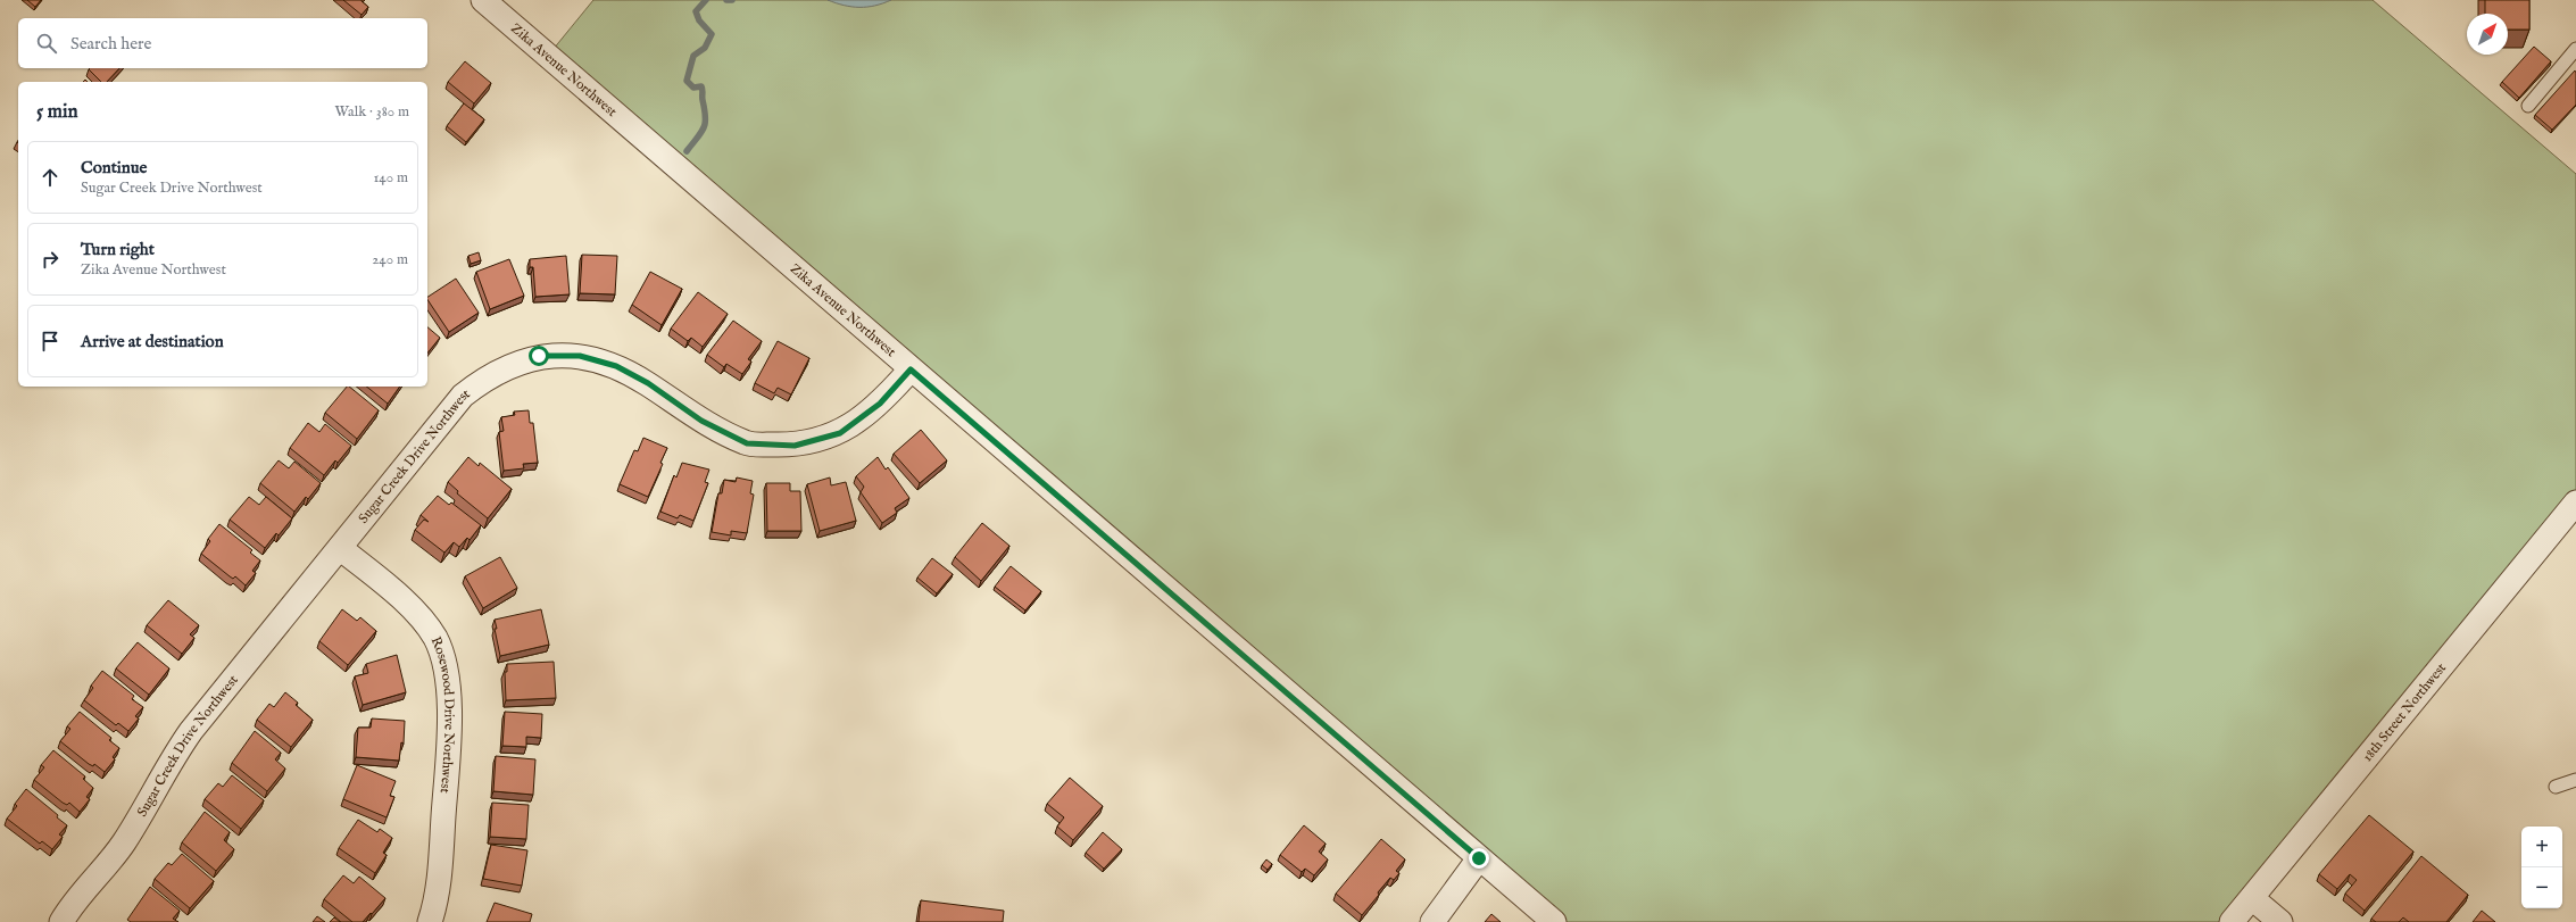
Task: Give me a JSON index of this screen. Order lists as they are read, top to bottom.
{
  "streets": {
    "street": [
      "Zika Avenue Northwest",
      "Sugar Creek Drive Northwest",
      "18th Street Northwest",
      "Rosewood Drive Northwest"
    ]
  },
  "crossings": [
    ["Zika Avenue Northwest", "Sugar Creek Drive Northwest"],
    ["Sugar Creek Drive Northwest", "Rosewood Drive Northwest"]
  ],
  "north": "top right",
  "page": {
    "search": "Search here",
    "heading": ["5 min", "Walk · 380 m"],
    "list": [
      ["Continue", "Sugar Creek Drive Northwest", "140 m"],
      ["Turn right", "Zika Avenue Northwest", "240 m"],
      "Arrive at destination"
    ],
    "map_buttons": ["+", "−"]
  }
}
